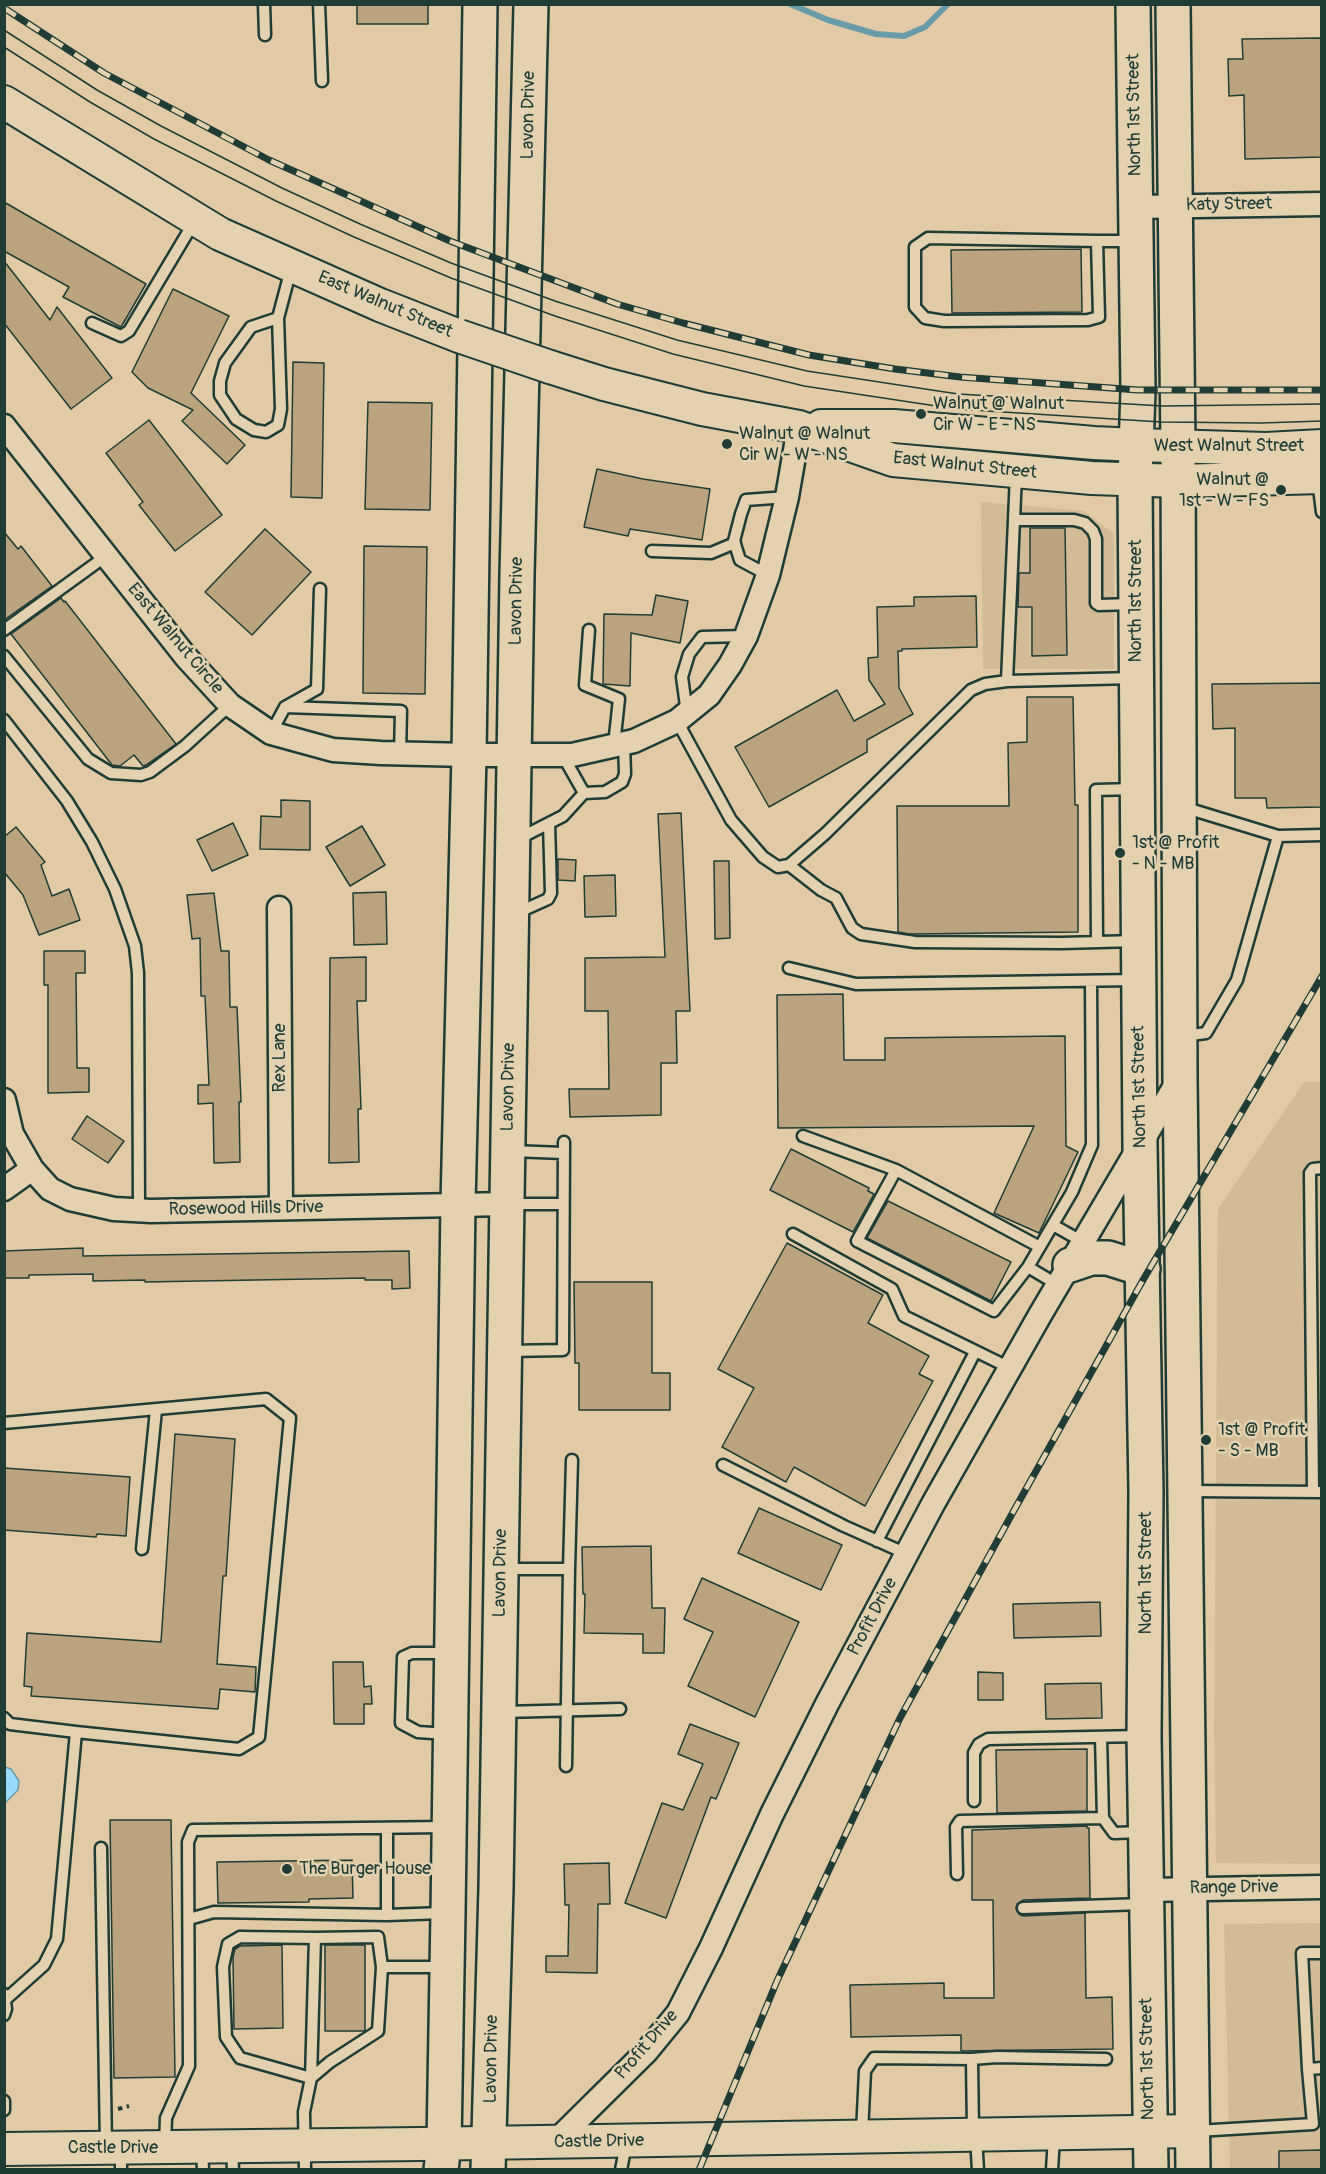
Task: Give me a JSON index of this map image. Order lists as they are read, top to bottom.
{
  "streets": {
    "main road": ["Lavon Drive", "North 1st Street"],
    "street": [
      "Katy Street",
      "East Walnut Street",
      "West Walnut Street",
      "East Walnut Circle",
      "Rex Lane",
      "Rosewood Hills Drive",
      "Profit Drive",
      "Range Drive",
      "Castle Drive"
    ]
  },
  "crossings": [
    ["Lavon Drive", "East Walnut Circle"],
    ["Lavon Drive", "Rosewood Hills Drive"],
    ["Lavon Drive", "Castle Drive"],
    ["North 1st Street", "Katy Street"],
    ["North 1st Street", "East Walnut Street"],
    ["North 1st Street", "West Walnut Street"],
    ["North 1st Street", "Profit Drive"],
    ["North 1st Street", "Range Drive"],
    ["North 1st Street", "Castle Drive"],
    ["East Walnut Street", "West Walnut Street"],
    ["East Walnut Street", "East Walnut Circle"],
    ["Rex Lane", "Rosewood Hills Drive"],
    ["Profit Drive", "Castle Drive"]
  ],
  "places": [
    "Walnut @ Walnut Cir W - E - NS",
    "Walnut @ Walnut Cir W - W - NS",
    "Walnut @ 1st - W - FS",
    "1st @ Profit - N - MB",
    "1st @ Profit - S - MB",
    "The Burger House"
  ]
}
